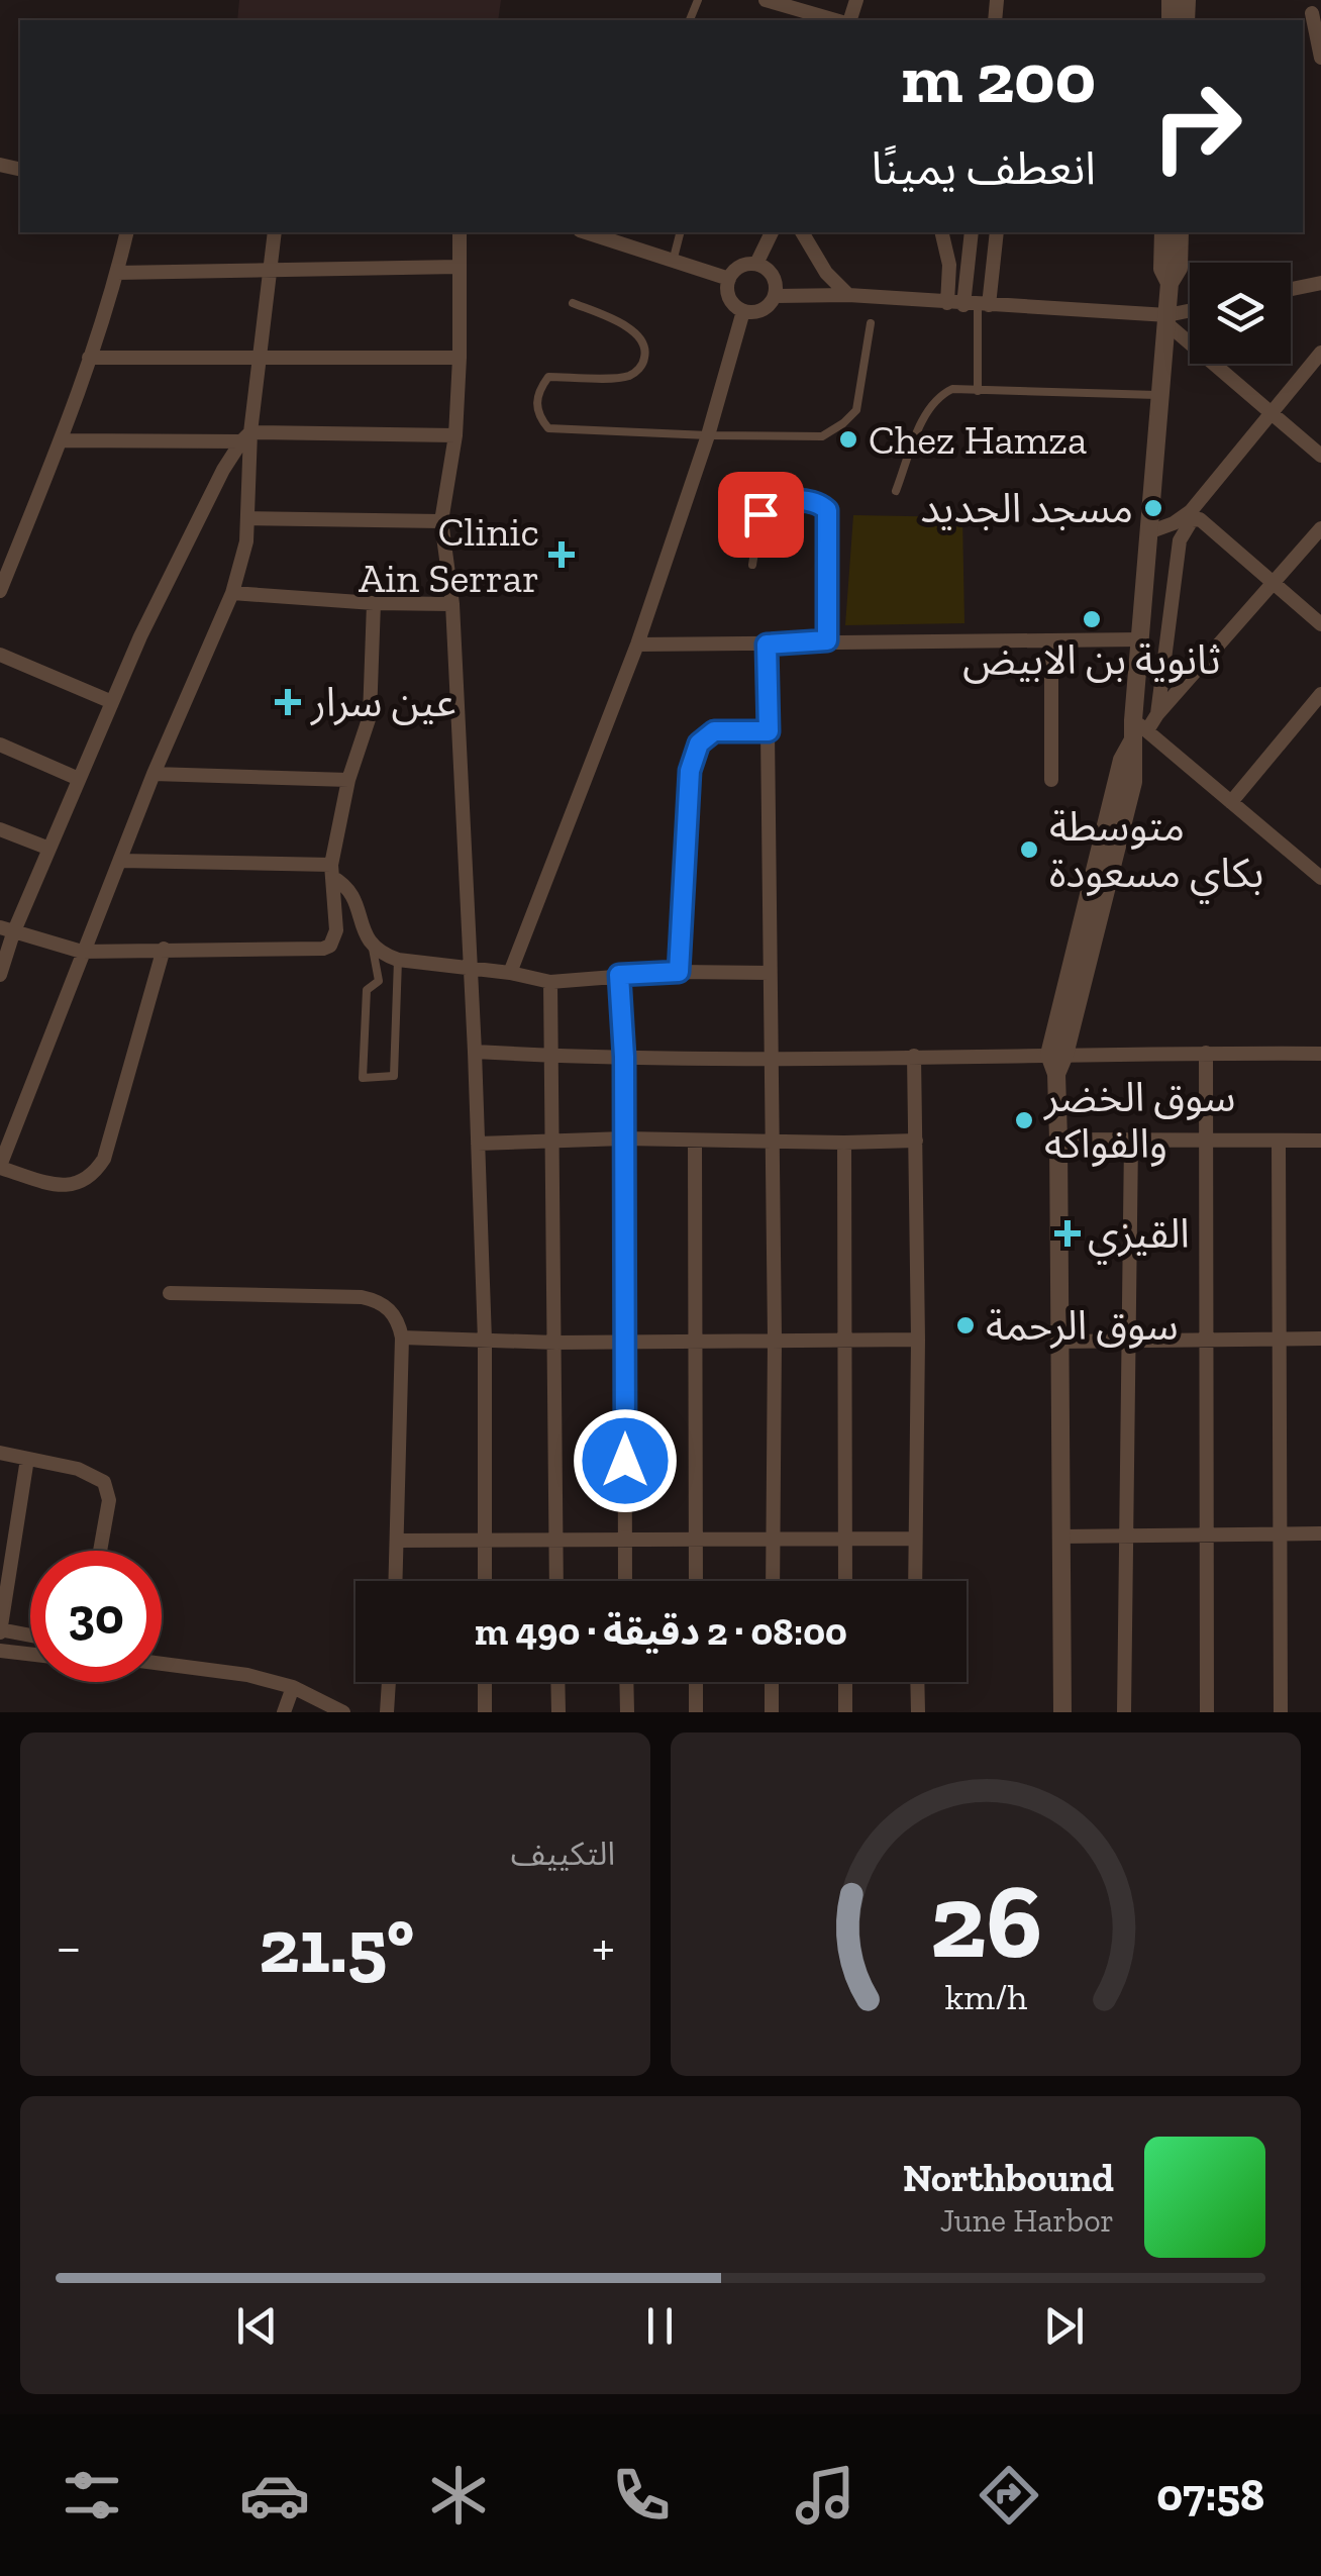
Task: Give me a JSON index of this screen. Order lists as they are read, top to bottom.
{
  "places": {
    "other": [
      "Chez Hamza",
      "مسجد الجديد",
      "ثانوية بن الابيض",
      "متوسطة بكاي مسعودة",
      "سوق الخضر والفواكه",
      "سوق الرحمة"
    ],
    "health": ["Clinic Ain Serrar", "عين سرار", "القيزي"]
  },
  "page": {
    "turn": ["200 m", "انعطف يمينًا"],
    "limit": "30",
    "trip": "08:00 · 2 دقيقة · 490 m",
    "tile": "التكييف",
    "heat": ["−", "21.5°", "+"],
    "song": ["Northbound", "June Harbor"],
    "tabs": "07:58",
    "gauge": ["26", "km/h"]
  }
}
